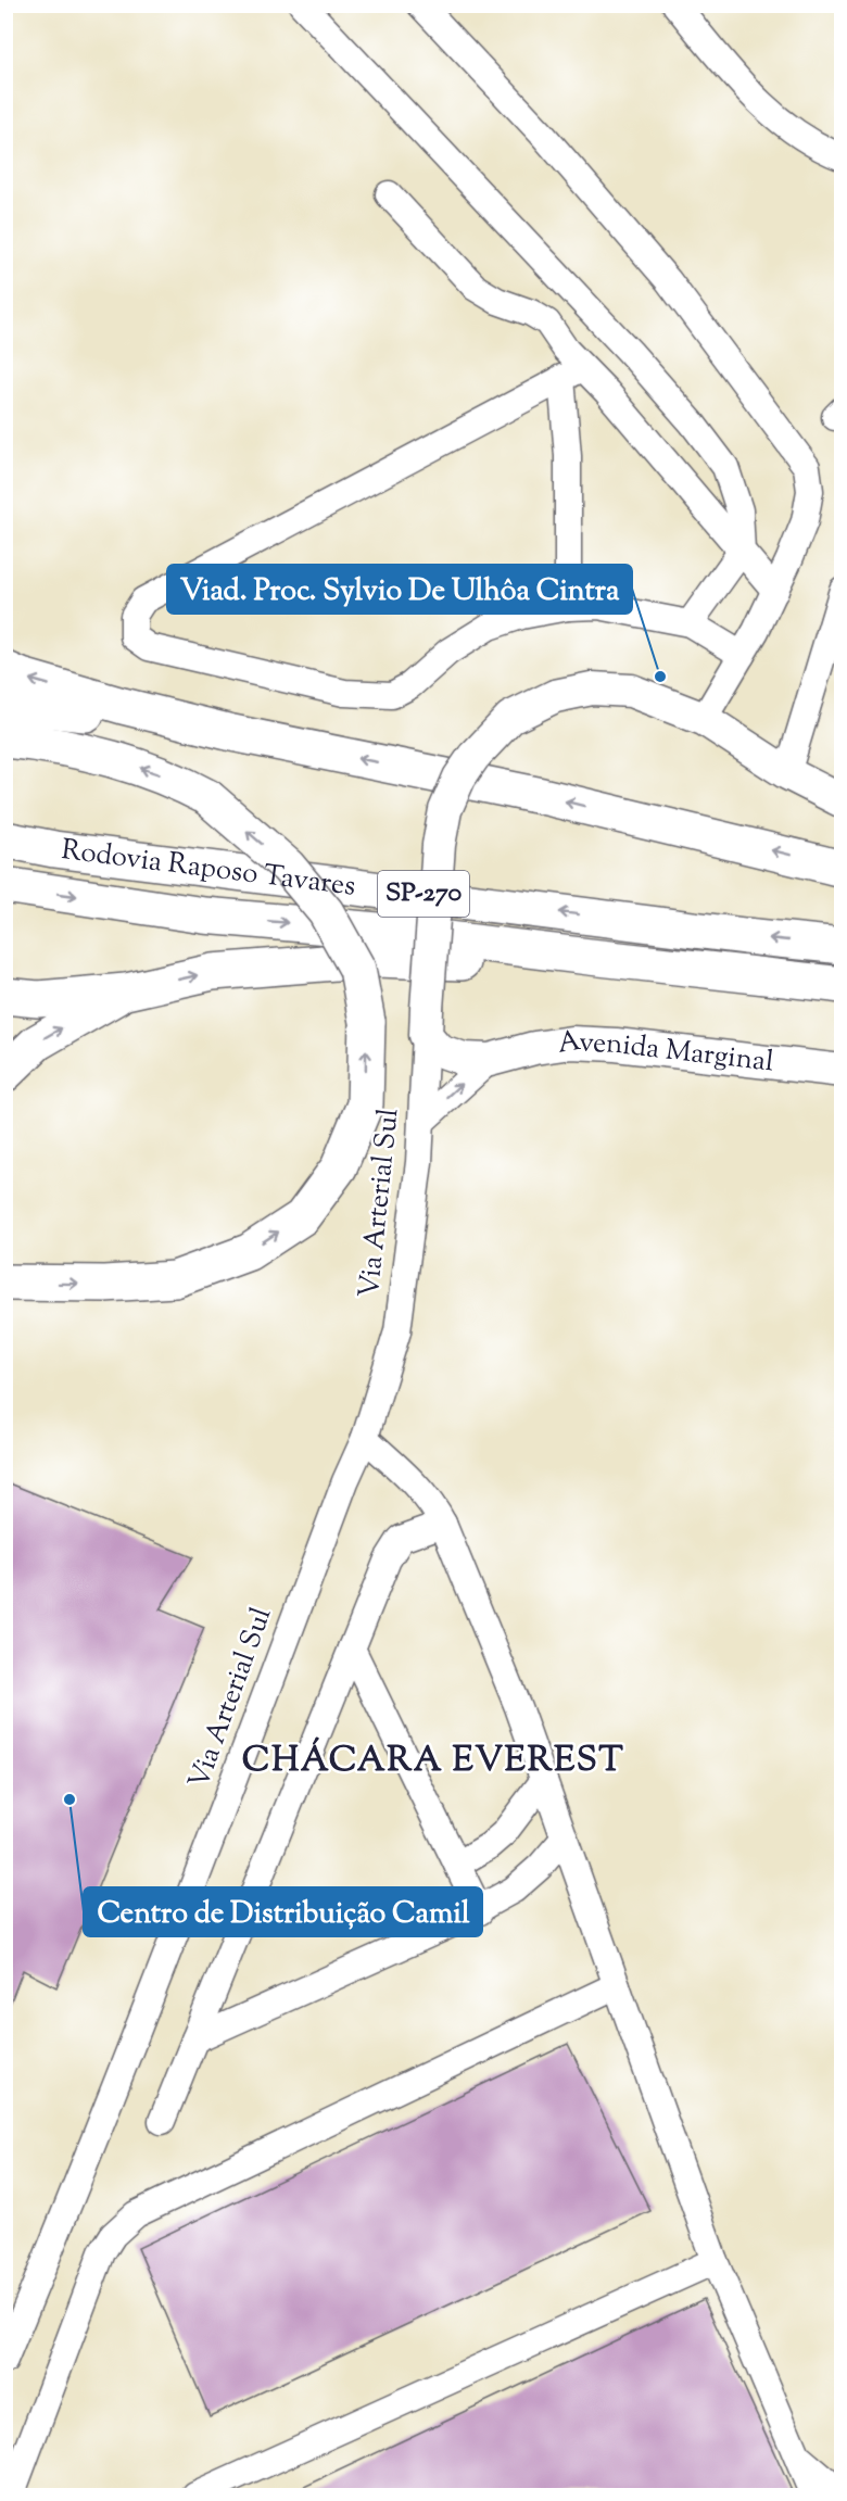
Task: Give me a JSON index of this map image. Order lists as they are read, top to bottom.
{
  "streets": {
    "highway": ["Rodovia Raposo Tavares", "SP-270"],
    "main road": ["Avenida Marginal"],
    "street": ["Via Arterial Sul"]
  },
  "crossings": [
    ["Avenida Marginal", "Via Arterial Sul"]
  ],
  "districts": ["CHÁCARA EVEREST"],
  "places": ["Viad. Proc. Sylvio De Ulhôa Cintra", "Centro de Distribuição Camil"]
}
